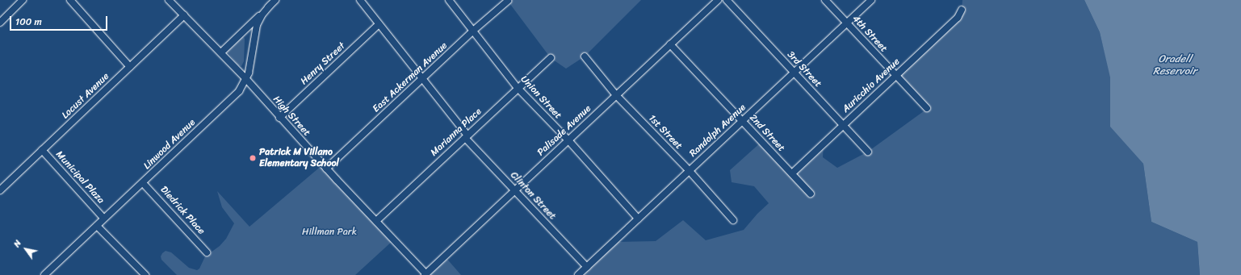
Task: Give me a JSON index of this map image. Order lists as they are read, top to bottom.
{
  "streets": {
    "street": [
      "4th Street",
      "Henry Street",
      "3rd Street",
      "East Ackerman Avenue",
      "Auricchio Avenue",
      "Locust Avenue",
      "Union Street",
      "High Street",
      "Palisade Avenue",
      "Randolph Avenue",
      "Marianna Place",
      "1st Street",
      "2nd Street",
      "Linwood Avenue",
      "Municipal Plaza",
      "Clinton Street",
      "Diedrick Place"
    ]
  },
  "crossings": [
    ["4th Street", "Auricchio Avenue"],
    ["4th Street", "Randolph Avenue"],
    ["Henry Street", "High Street"],
    ["Henry Street", "Clinton Street"],
    ["3rd Street", "Auricchio Avenue"],
    ["3rd Street", "Randolph Avenue"],
    ["East Ackerman Avenue", "Union Street"],
    ["East Ackerman Avenue", "High Street"],
    ["East Ackerman Avenue", "Clinton Street"],
    ["Auricchio Avenue", "2nd Street"],
    ["Locust Avenue", "High Street"],
    ["Locust Avenue", "Municipal Plaza"],
    ["Union Street", "Palisade Avenue"],
    ["Union Street", "Randolph Avenue"],
    ["Union Street", "Marianna Place"],
    ["High Street", "Palisade Avenue"],
    ["High Street", "Marianna Place"],
    ["High Street", "Linwood Avenue"],
    ["Palisade Avenue", "1st Street"],
    ["Palisade Avenue", "2nd Street"],
    ["Palisade Avenue", "Clinton Street"],
    ["Randolph Avenue", "1st Street"],
    ["Randolph Avenue", "2nd Street"],
    ["Randolph Avenue", "Clinton Street"],
    ["Marianna Place", "Clinton Street"],
    ["Linwood Avenue", "Municipal Plaza"],
    ["Linwood Avenue", "Diedrick Place"]
  ],
  "water": ["Oradell Reservoir"],
  "parks": ["Hillman Park"],
  "places": ["Patrick M Villano Elementary School"],
  "scale_bar": "100 m",
  "north": "top left"
}
